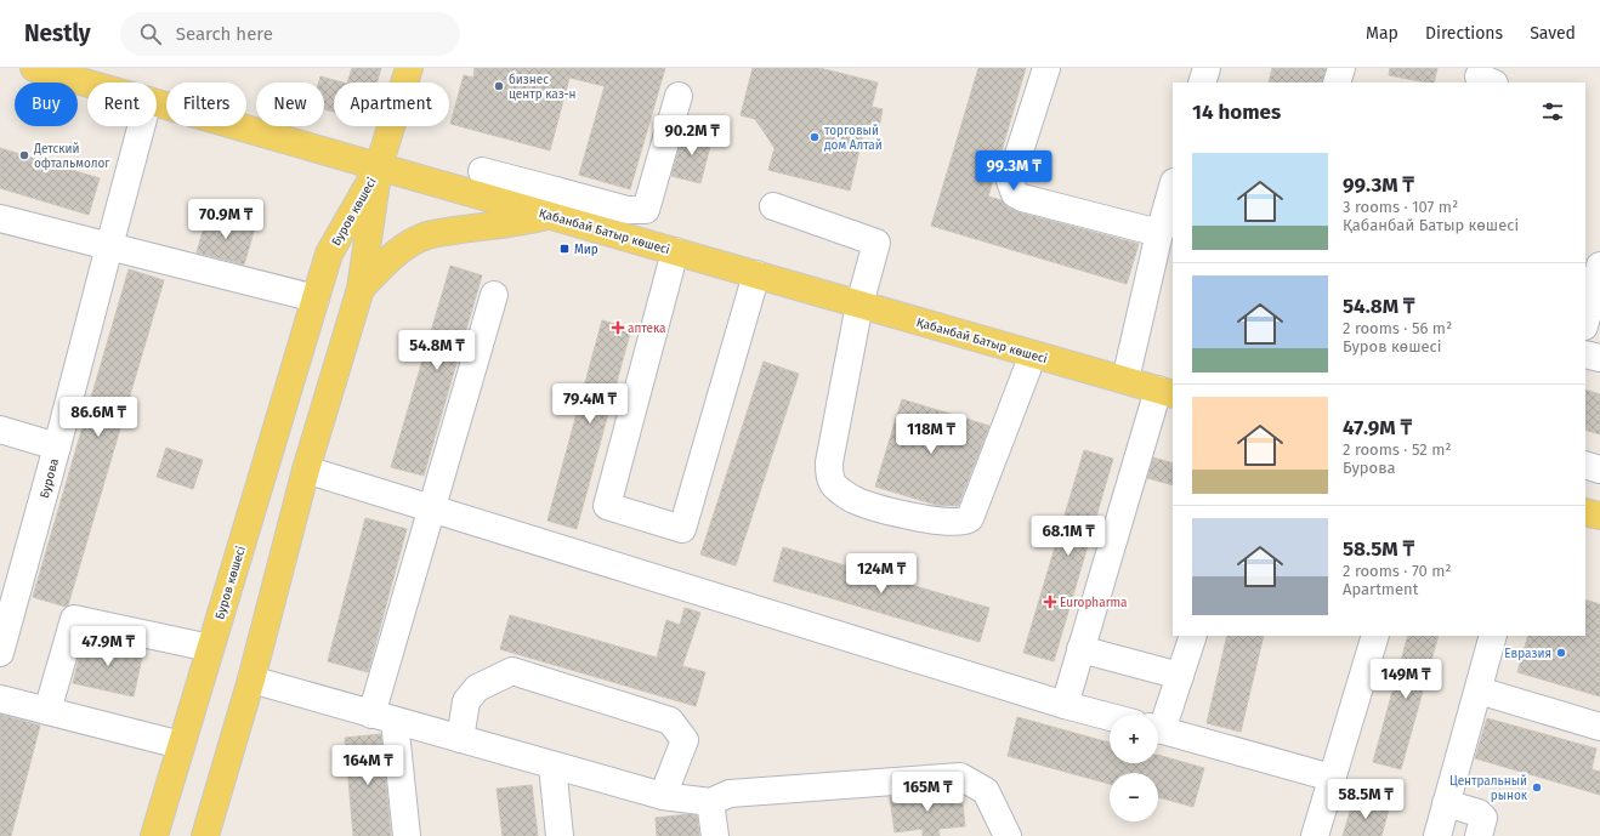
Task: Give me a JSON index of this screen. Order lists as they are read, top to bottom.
{
  "streets": {
    "main road": ["Буров көшесі", "Қабанбай Батыр көшесі"],
    "street": ["Бурова"]
  },
  "crossings": [
    ["Буров көшесі", "Қабанбай Батыр көшесі"]
  ],
  "places": {
    "other": [
      "бизнес центр каз-н",
      "торговый дом Алтай",
      "Детский офтальмолог",
      "Евразия",
      "Центральный рынок"
    ],
    "transit": ["Мир"],
    "health": ["аптека", "Europharma"]
  },
  "page": {
    "header": "Nestly",
    "search": "Search here",
    "nav": ["Map", "Directions", "Saved"],
    "chip": [
      "Buy",
      "Rent",
      "Filters",
      "New",
      "Apartment"
    ],
    "heading": "14 homes",
    "price": [
      "90.2M ₸",
      "99.3M ₸",
      "70.9M ₸",
      "54.8M ₸",
      "79.4M ₸",
      "86.6M ₸",
      "118M ₸",
      "68.1M ₸",
      "124M ₸",
      "47.9M ₸",
      "149M ₸",
      "164M ₸",
      "165M ₸",
      "58.5M ₸"
    ],
    "list": [
      {
        "name": "99.3M ₸",
        "note": "3 rooms · 107 m² · Қабанбай Батыр көшесі"
      },
      {
        "name": "54.8M ₸",
        "note": "2 rooms · 56 m² · Буров көшесі"
      },
      {
        "name": "47.9M ₸",
        "note": "2 rooms · 52 m² · Бурова"
      },
      {
        "name": "58.5M ₸",
        "note": "2 rooms · 70 m² · Apartment"
      }
    ],
    "map_buttons": ["+", "−"]
  }
}
